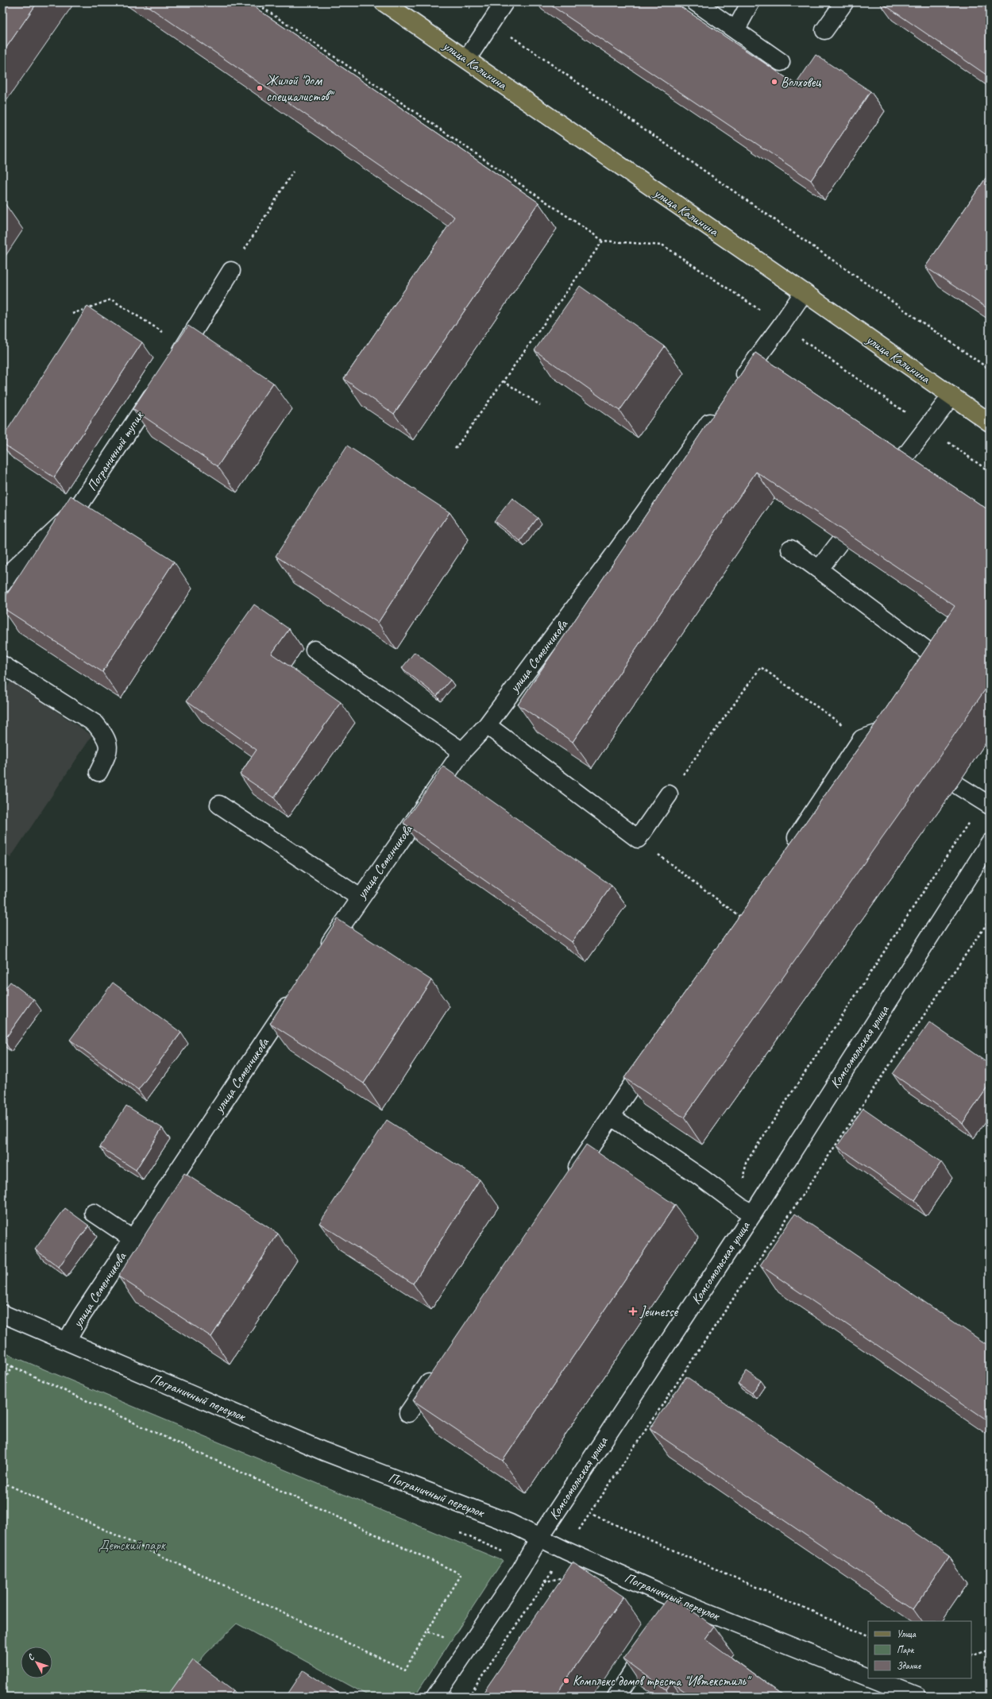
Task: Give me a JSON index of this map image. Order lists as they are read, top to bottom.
{
  "streets": {
    "main road": ["улица Калинина"],
    "street": [
      "Пограничный тупик",
      "улица Семенчикова",
      "Комсомольская улица",
      "Пограничный переулок"
    ]
  },
  "crossings": [
    ["улица Семенчикова", "Пограничный переулок"],
    ["Комсомольская улица", "Пограничный переулок"]
  ],
  "parks": ["Детский парк"],
  "places": {
    "other": ["Волховец", "Жилой \"дом специалистов\"", "Комплекс домов треста \"Ивтекстиль\""],
    "health": ["Jeunesse"]
  },
  "legend": ["Улица", "Парк", "Здание"],
  "north": "top left"
}
